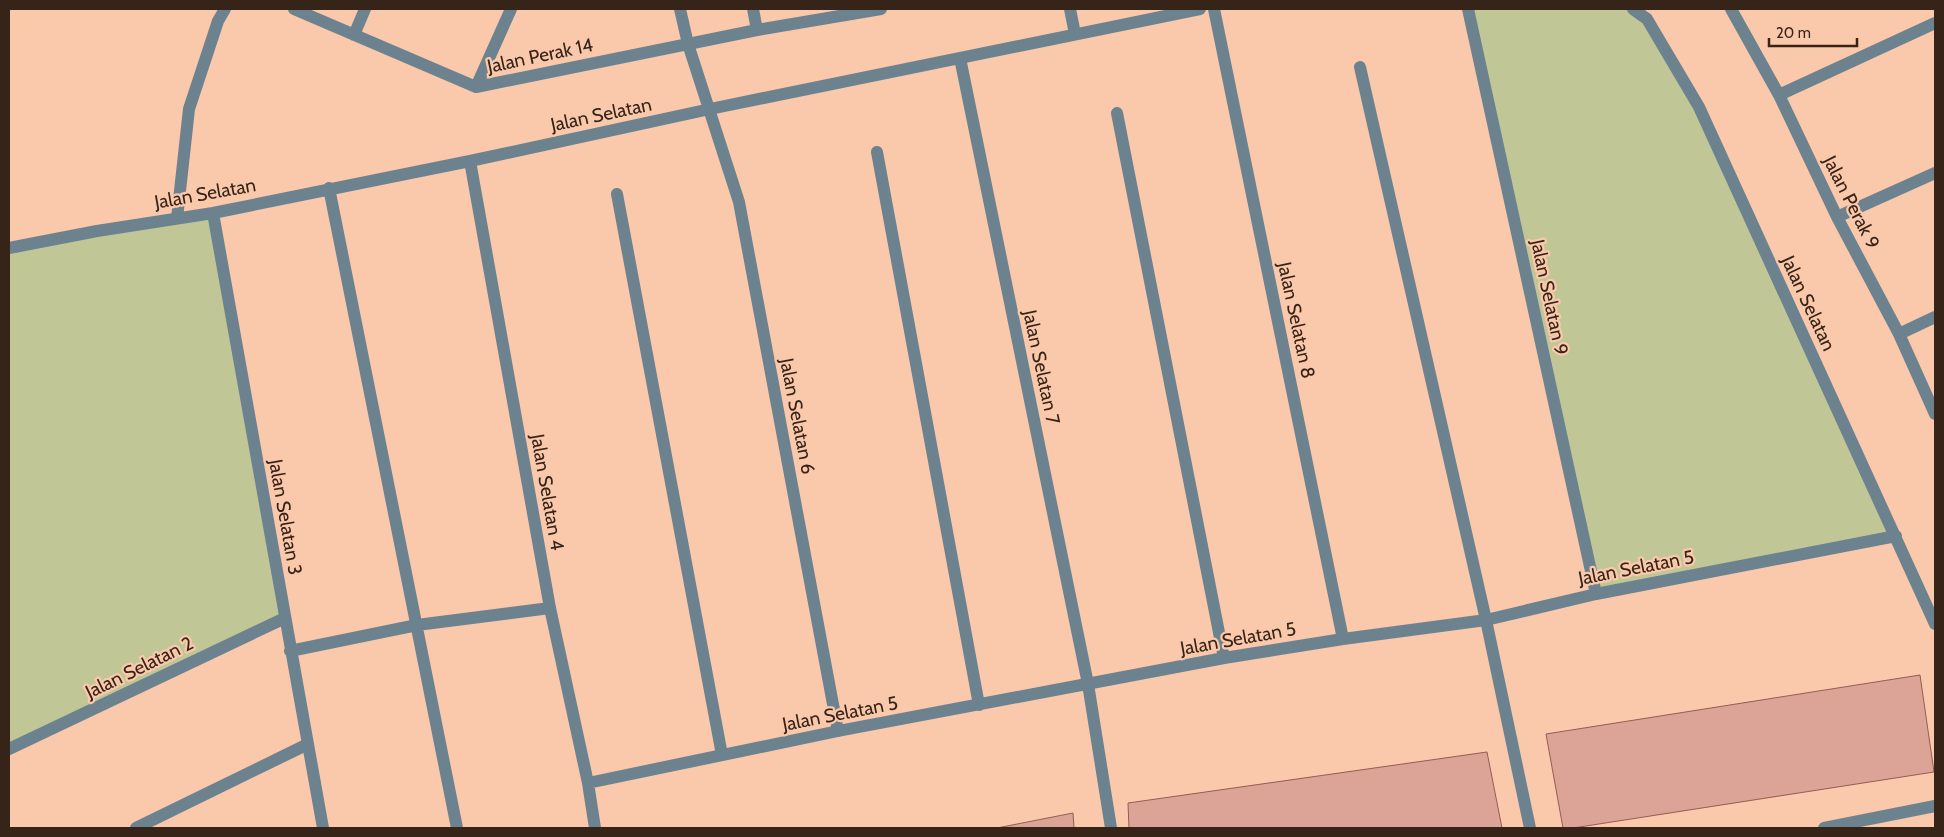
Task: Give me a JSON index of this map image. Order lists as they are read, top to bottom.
{
  "streets": {
    "street": [
      "Jalan Perak 14",
      "Jalan Selatan",
      "Jalan Perak 9",
      "Jalan Selatan 9",
      "Jalan Selatan 8",
      "Jalan Selatan 7",
      "Jalan Selatan 6",
      "Jalan Selatan 4",
      "Jalan Selatan 3",
      "Jalan Selatan 5",
      "Jalan Selatan 2"
    ]
  },
  "crossings": [
    ["Jalan Perak 14", "Jalan Selatan 6"],
    ["Jalan Selatan", "Jalan Selatan 7"],
    ["Jalan Selatan", "Jalan Selatan 6"],
    ["Jalan Selatan", "Jalan Selatan 4"],
    ["Jalan Selatan", "Jalan Selatan 3"],
    ["Jalan Selatan", "Jalan Selatan 5"],
    ["Jalan Selatan 9", "Jalan Selatan 5"],
    ["Jalan Selatan 8", "Jalan Selatan 5"],
    ["Jalan Selatan 7", "Jalan Selatan 5"],
    ["Jalan Selatan 6", "Jalan Selatan 5"],
    ["Jalan Selatan 4", "Jalan Selatan 5"],
    ["Jalan Selatan 3", "Jalan Selatan 2"]
  ],
  "scale_bar": "20 m"
}
